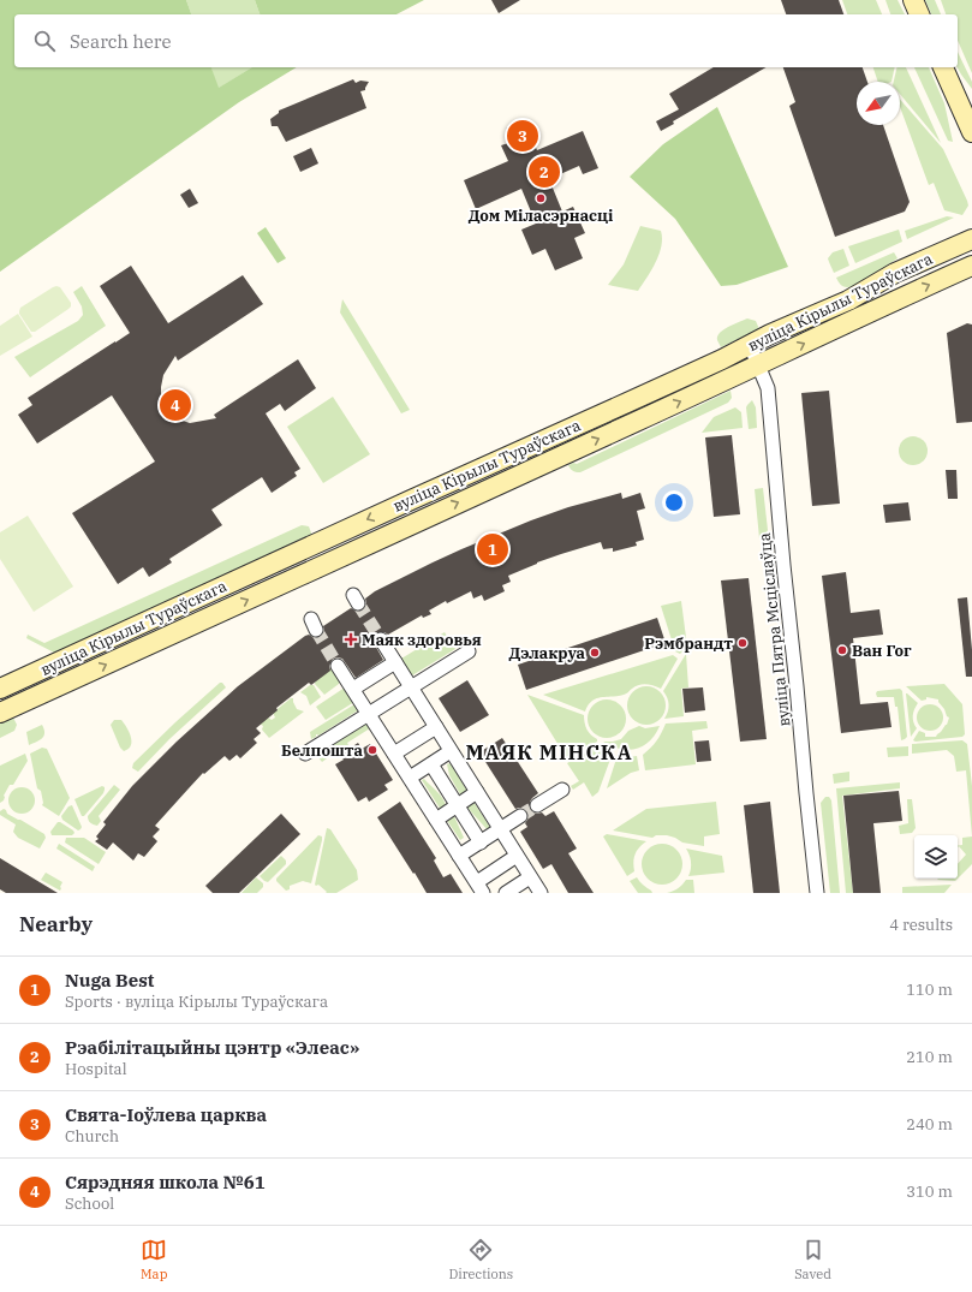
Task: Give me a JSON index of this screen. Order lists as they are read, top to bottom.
{
  "streets": {
    "main road": ["вуліца Кірылы Тураўскага"],
    "street": ["вуліца Пятра Мсціслаўца"]
  },
  "crossings": [
    ["вуліца Кірылы Тураўскага", "вуліца Пятра Мсціслаўца"]
  ],
  "districts": ["МАЯК МІНСКА"],
  "places": {
    "other": [
      "Дом Міласэрнасці",
      "Рэмбрандт",
      "Ван Гог",
      "Дэлакруа",
      "Белпошта"
    ],
    "health": ["Маяк здоровья"]
  },
  "north": "bottom left",
  "page": {
    "search": "Search here",
    "pins": [
      "3",
      "2",
      "4",
      "1"
    ],
    "heading": ["Nearby", "4 results"],
    "list": [
      {
        "mark": "1",
        "name": "Nuga Best",
        "note": "Sports · вуліца Кірылы Тураўскага",
        "value": "110 m"
      },
      {
        "mark": "2",
        "name": "Рэабілітацыйны цэнтр «Элеас»",
        "note": "Hospital",
        "value": "210 m"
      },
      {
        "mark": "3",
        "name": "Свята-Іоўлева царква",
        "note": "Church",
        "value": "240 m"
      },
      {
        "mark": "4",
        "name": "Сярэдняя школа №61",
        "note": "School",
        "value": "310 m"
      }
    ],
    "nav": ["Map", "Directions", "Saved"]
  }
}
